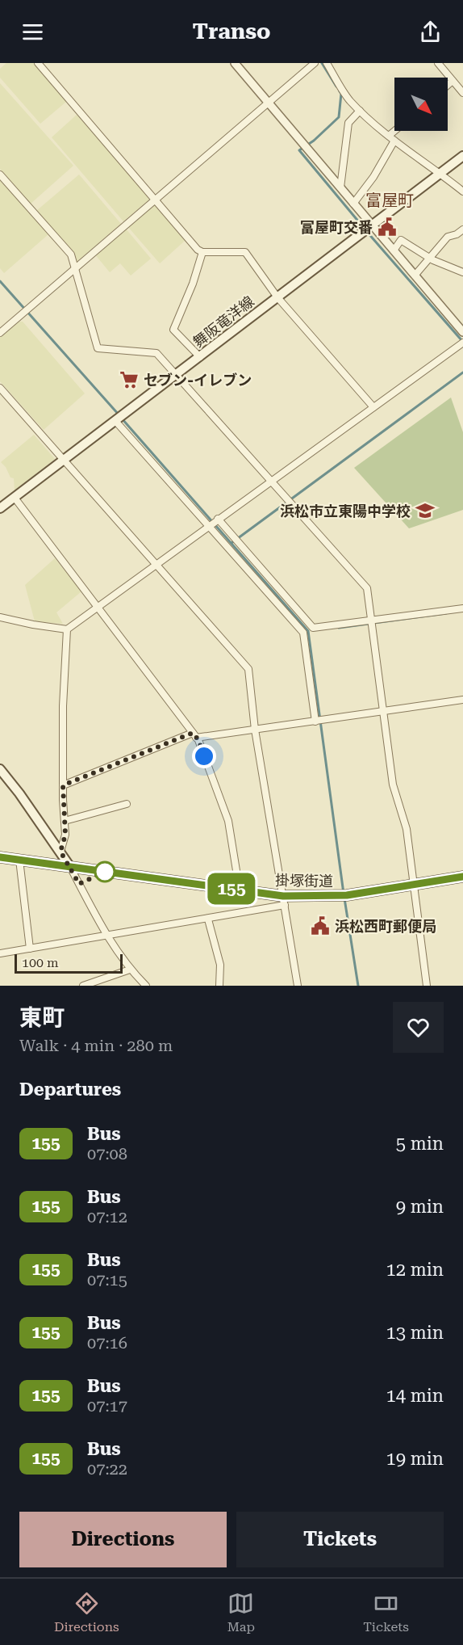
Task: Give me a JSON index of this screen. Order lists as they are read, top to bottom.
{
  "streets": {
    "highway": ["掛塚街道"],
    "main road": ["舞阪竜洋線"]
  },
  "districts": ["富屋町"],
  "places": {
    "public building": ["富屋町交番", "浜松西町郵便局"],
    "supermarket": ["セブン-イレブン"],
    "school or university": ["浜松市立東陽中学校"]
  },
  "lines": ["bus line 155"],
  "scale_bar": "100 m",
  "north": "bottom right",
  "page": {
    "header": "Transo",
    "on_map": "155",
    "scale": "100 m",
    "heading": [
      ["東町", "Walk · 4 min · 280 m"],
      "Departures"
    ],
    "list": [
      {
        "mark": "155",
        "name": "Bus",
        "note": "07:08",
        "value": "5 min"
      },
      {
        "mark": "155",
        "name": "Bus",
        "note": "07:12",
        "value": "9 min"
      },
      {
        "mark": "155",
        "name": "Bus",
        "note": "07:15",
        "value": "12 min"
      },
      {
        "mark": "155",
        "name": "Bus",
        "note": "07:16",
        "value": "13 min"
      },
      {
        "mark": "155",
        "name": "Bus",
        "note": "07:17",
        "value": "14 min"
      },
      {
        "mark": "155",
        "name": "Bus",
        "note": "07:22",
        "value": "19 min"
      }
    ],
    "buttons": ["Directions", "Tickets"],
    "tabs": ["Directions", "Map", "Tickets"]
  }
}
